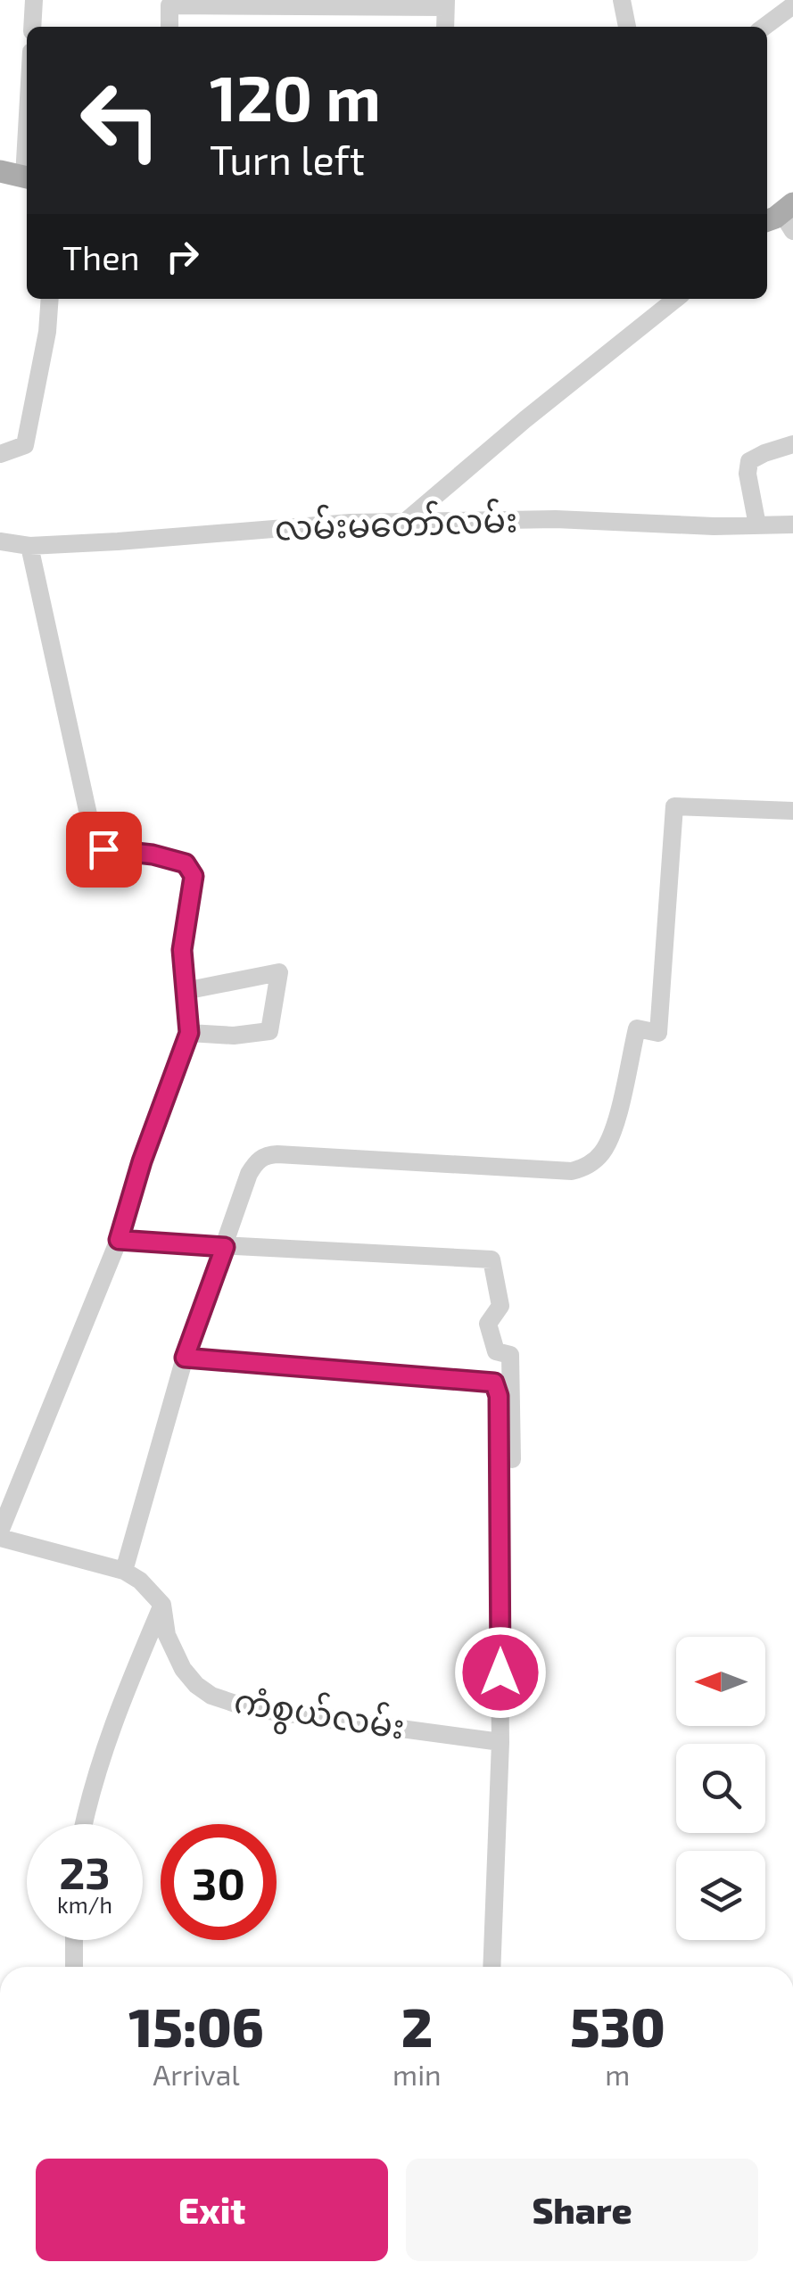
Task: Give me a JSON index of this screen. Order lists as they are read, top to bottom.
{
  "streets": {
    "street": ["လမ်းမတော်လမ်း", "ကံစွယ်လမ်း"]
  },
  "north": "left",
  "page": {
    "turn": ["120 m", "Turn left"],
    "then": "Then",
    "speed": "23 km/h",
    "limit": "30",
    "eta": [
      "15:06",
      "Arrival",
      "2",
      "min",
      "530",
      "m"
    ],
    "buttons": ["Exit", "Share"]
  }
}
